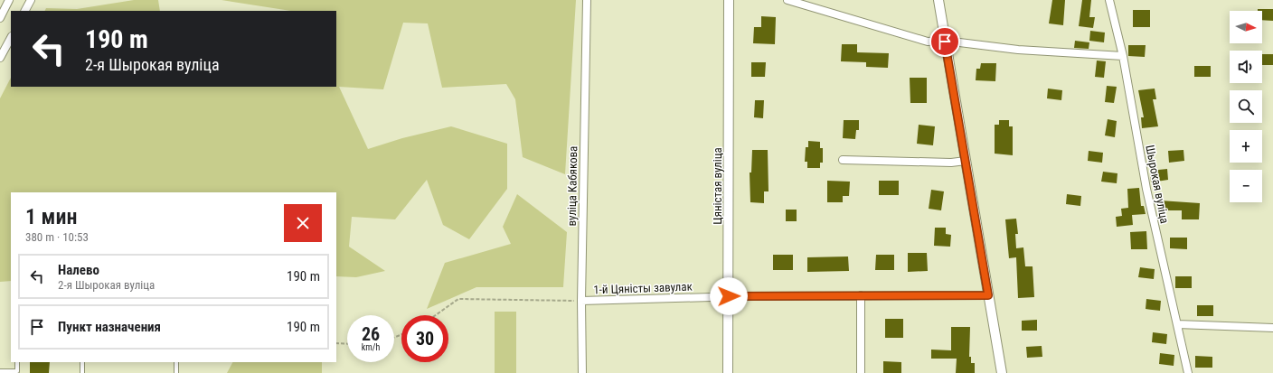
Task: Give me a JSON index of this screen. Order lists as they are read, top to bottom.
{
  "streets": {
    "street": [
      "Шырокая вуліца",
      "вуліца Кабякова",
      "Цяністая вуліца",
      "1-й Цяністы завулак"
    ]
  },
  "crossings": [
    ["вуліца Кабякова", "1-й Цяністы завулак"],
    ["Цяністая вуліца", "1-й Цяністы завулак"]
  ],
  "north": "right",
  "page": {
    "map_buttons": ["+", "−"],
    "turn": ["190 m", "2-я Шырокая вуліца"],
    "heading": ["1 мин", "380 m · 10:53"],
    "list": [
      {
        "name": "Налево",
        "note": "2-я Шырокая вуліца",
        "value": "190 m"
      },
      {
        "name": "Пункт назначения",
        "value": "190 m"
      }
    ],
    "speed": "26 km/h",
    "limit": "30"
  }
}
